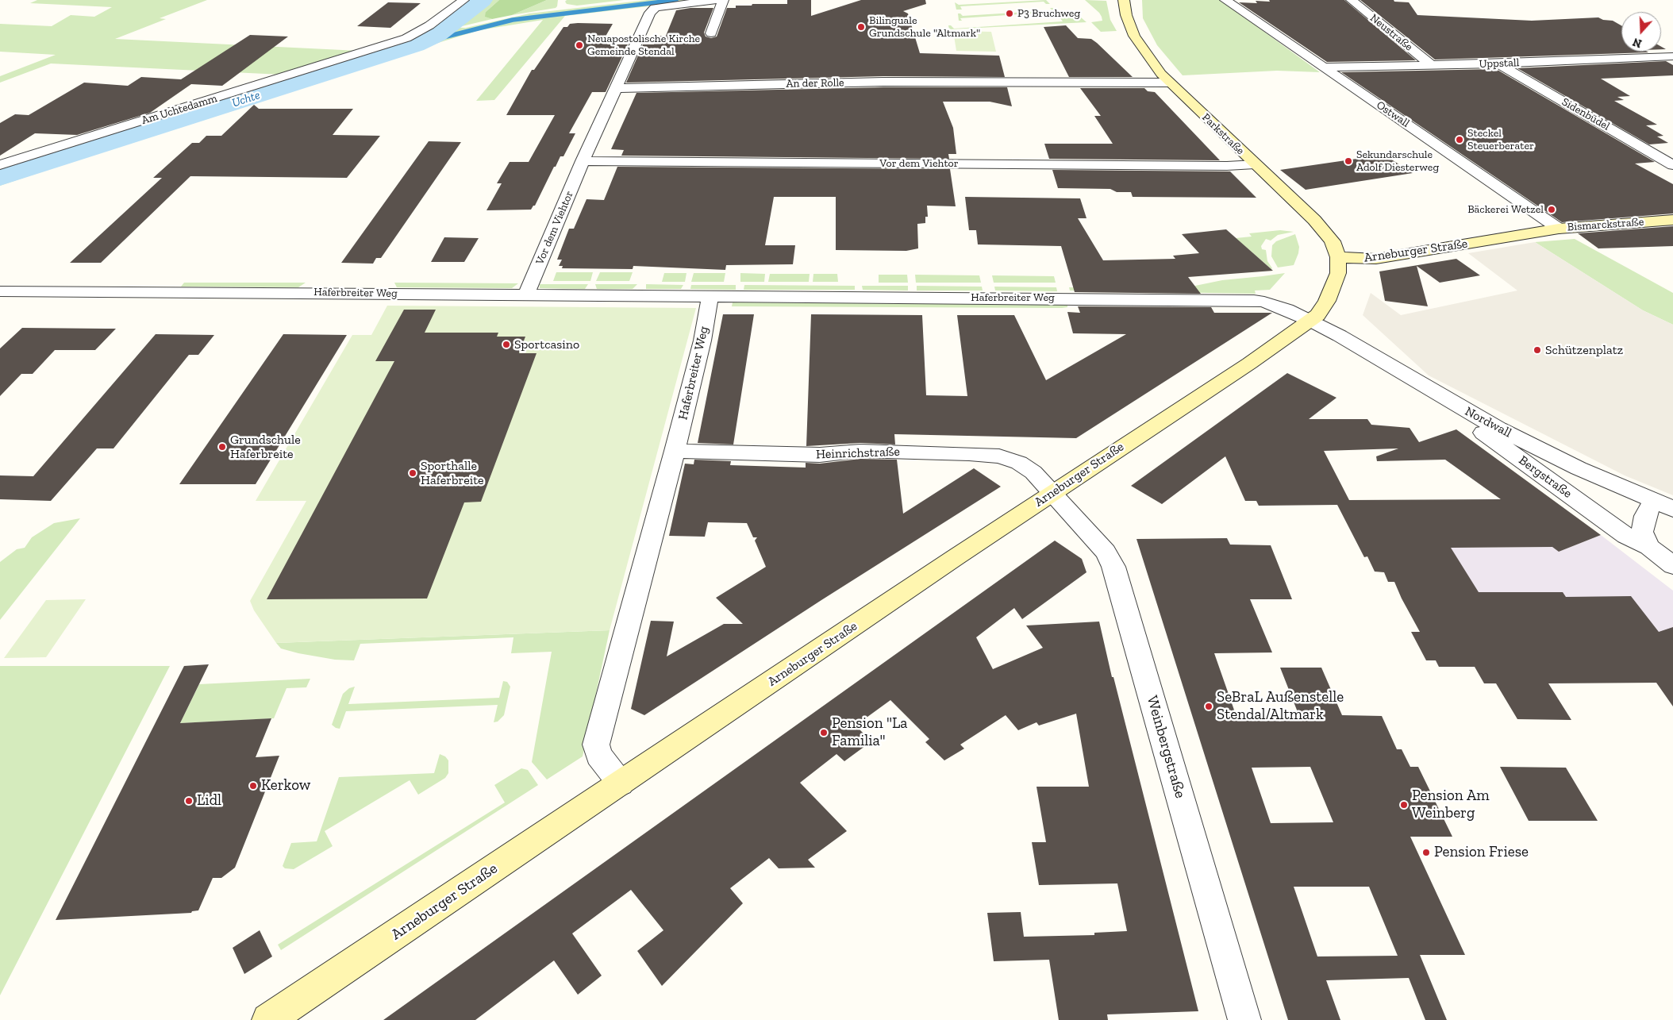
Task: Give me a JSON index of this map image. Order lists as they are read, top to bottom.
{
  "streets": {
    "main road": ["Parkstraße", "Bismarckstraße", "Arneburger Straße"],
    "street": [
      "Neustraße",
      "Uppstall",
      "An der Rolle",
      "Am Uchtedamm",
      "Ostwall",
      "Sidenbüdel",
      "Vor dem Viehtor",
      "Haferbreiter Weg",
      "Nordwall",
      "Heinrichstraße",
      "Bergstraße",
      "Weinbergstraße"
    ]
  },
  "crossings": [
    ["Neustraße", "Uppstall"],
    ["Uppstall", "Ostwall"],
    ["Uppstall", "Sidenbüdel"],
    ["An der Rolle", "Parkstraße"],
    ["An der Rolle", "Vor dem Viehtor"],
    ["Ostwall", "Bismarckstraße"],
    ["Parkstraße", "Vor dem Viehtor"],
    ["Parkstraße", "Arneburger Straße"],
    ["Vor dem Viehtor", "Haferbreiter Weg"],
    ["Bismarckstraße", "Arneburger Straße"],
    ["Arneburger Straße", "Haferbreiter Weg"],
    ["Arneburger Straße", "Nordwall"],
    ["Arneburger Straße", "Heinrichstraße"],
    ["Arneburger Straße", "Weinbergstraße"],
    ["Haferbreiter Weg", "Nordwall"],
    ["Haferbreiter Weg", "Heinrichstraße"],
    ["Nordwall", "Bergstraße"],
    ["Heinrichstraße", "Weinbergstraße"]
  ],
  "water": ["Uchte"],
  "places": [
    "P3 Bruchweg",
    "Bilinguale Grundschule \"Altmark\"",
    "Neuapostolische Kirche Gemeinde Stendal",
    "Steckel Steuerberater",
    "Sekundarschule Adolf Diesterweg",
    "Bäckerei Wetzel",
    "Sportcasino",
    "Schützenplatz",
    "Grundschule Haferbreite",
    "Sporthalle Haferbreite",
    "SeBraL Außenstelle Stendal/Altmark",
    "Pension \"La Familia\"",
    "Kerkow",
    "Lidl",
    "Pension Am Weinberg",
    "Pension Friese"
  ],
  "north": "bottom"
}
